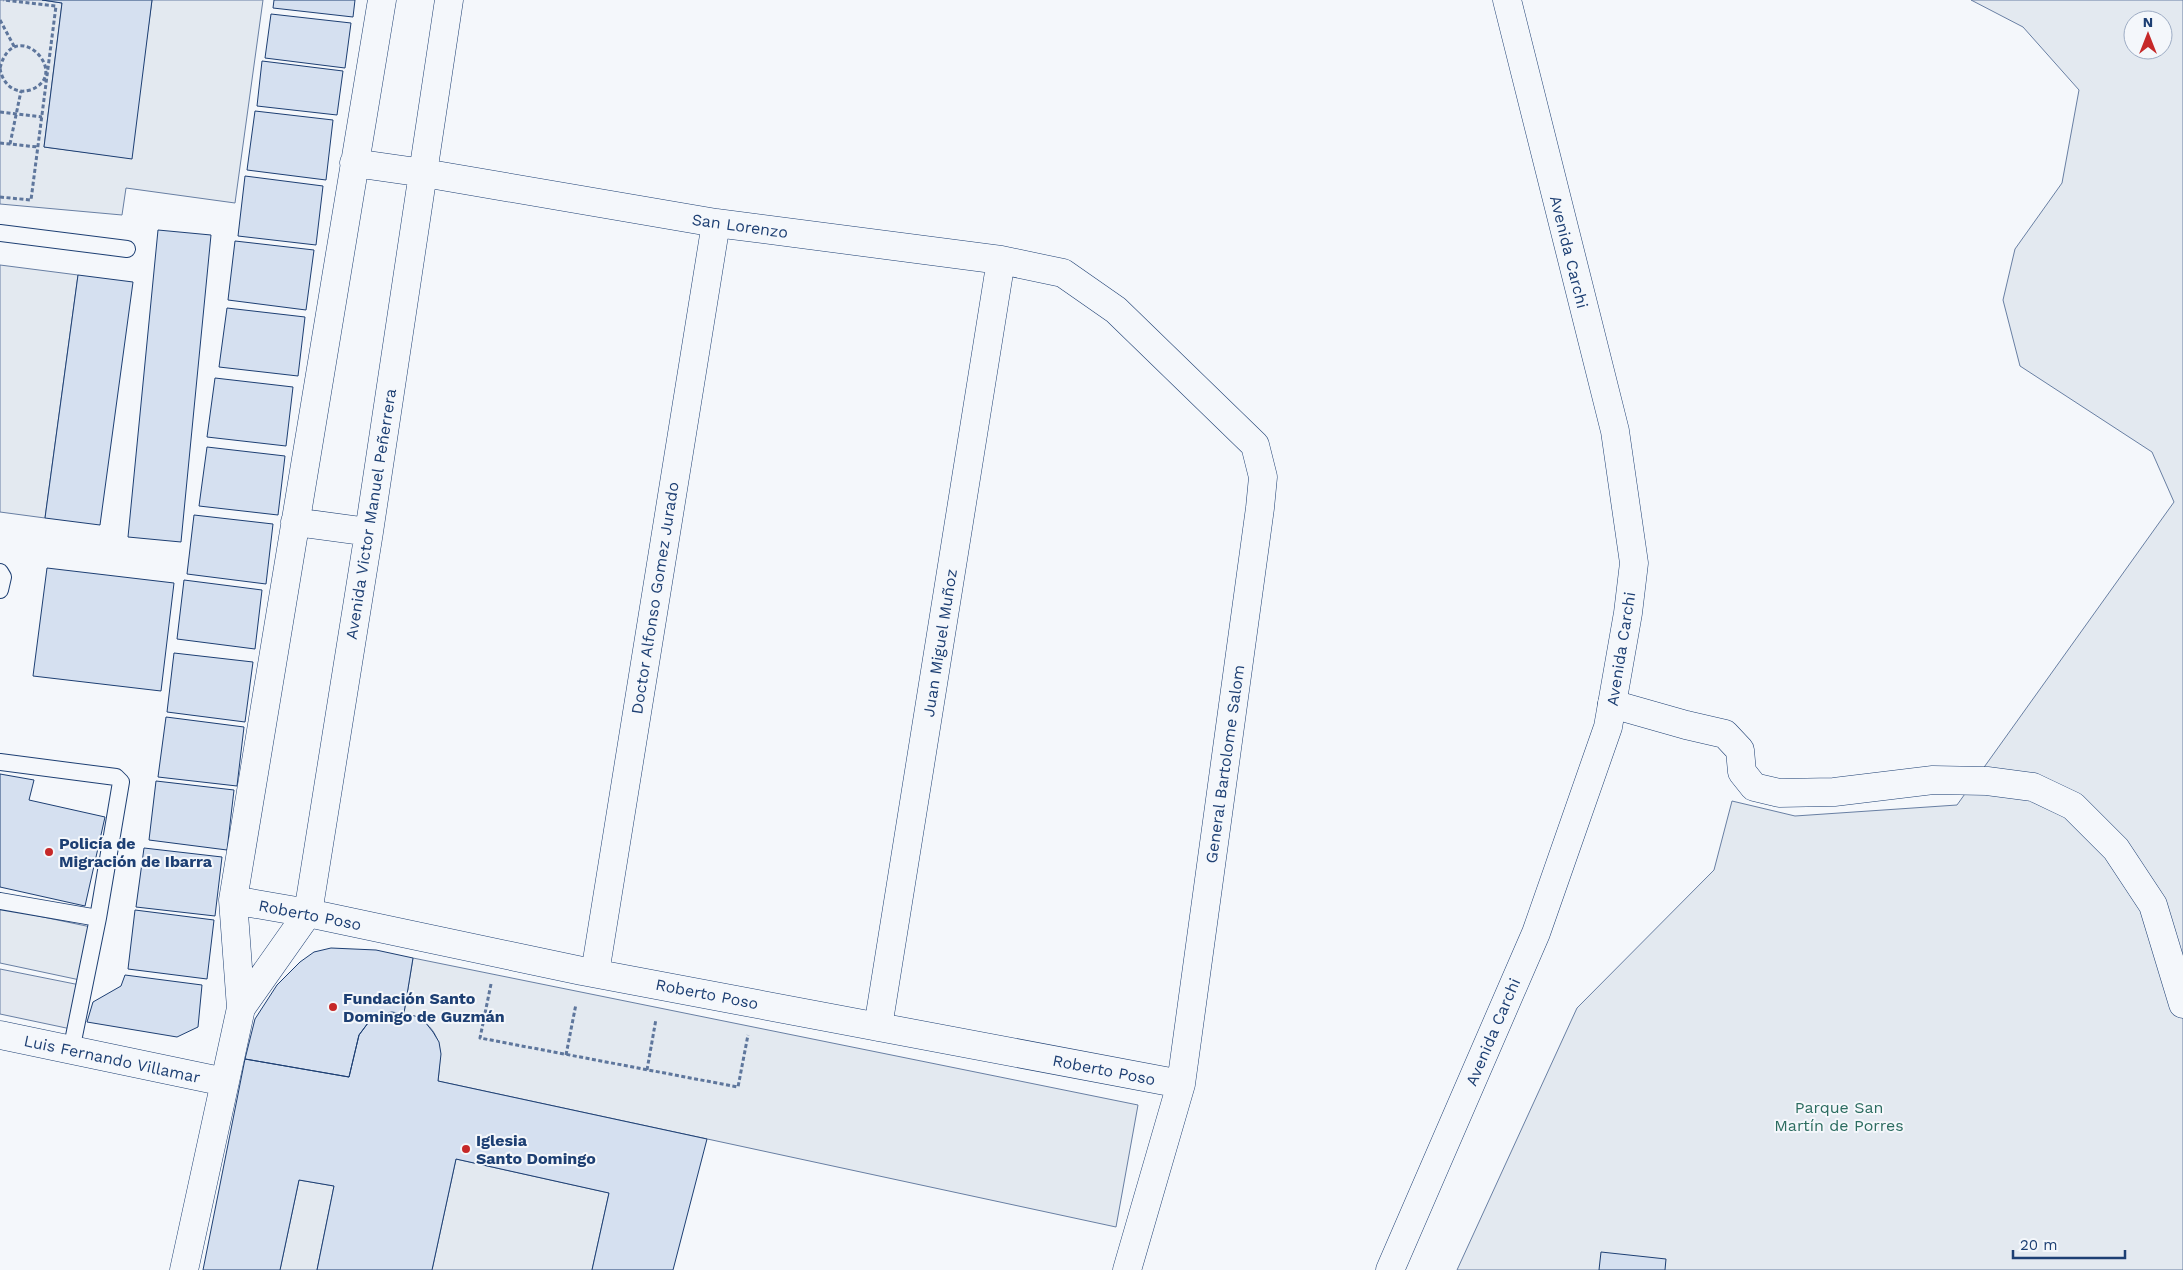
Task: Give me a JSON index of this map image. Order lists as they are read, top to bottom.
{
  "streets": {
    "street": [
      "San Lorenzo",
      "Avenida Carchi",
      "Avenida Victor Manuel Peñerrera",
      "Doctor Alfonso Gomez Jurado",
      "Juan Miguel Muñoz",
      "General Bartolome Salom",
      "Roberto Poso",
      "Luis Fernando Villamar"
    ]
  },
  "crossings": [
    ["San Lorenzo", "Avenida Victor Manuel Peñerrera"],
    ["San Lorenzo", "Doctor Alfonso Gomez Jurado"],
    ["San Lorenzo", "Juan Miguel Muñoz"],
    ["San Lorenzo", "General Bartolome Salom"],
    ["Avenida Victor Manuel Peñerrera", "Roberto Poso"],
    ["Avenida Victor Manuel Peñerrera", "Luis Fernando Villamar"],
    ["Doctor Alfonso Gomez Jurado", "Roberto Poso"],
    ["Juan Miguel Muñoz", "Roberto Poso"],
    ["General Bartolome Salom", "Roberto Poso"]
  ],
  "parks": ["Parque San Martín de Porres"],
  "places": ["Policía de Migración de Ibarra", "Fundación Santo Domingo de Guzmán", "Iglesia Santo Domingo"],
  "scale_bar": "20 m",
  "north": "top"
}
